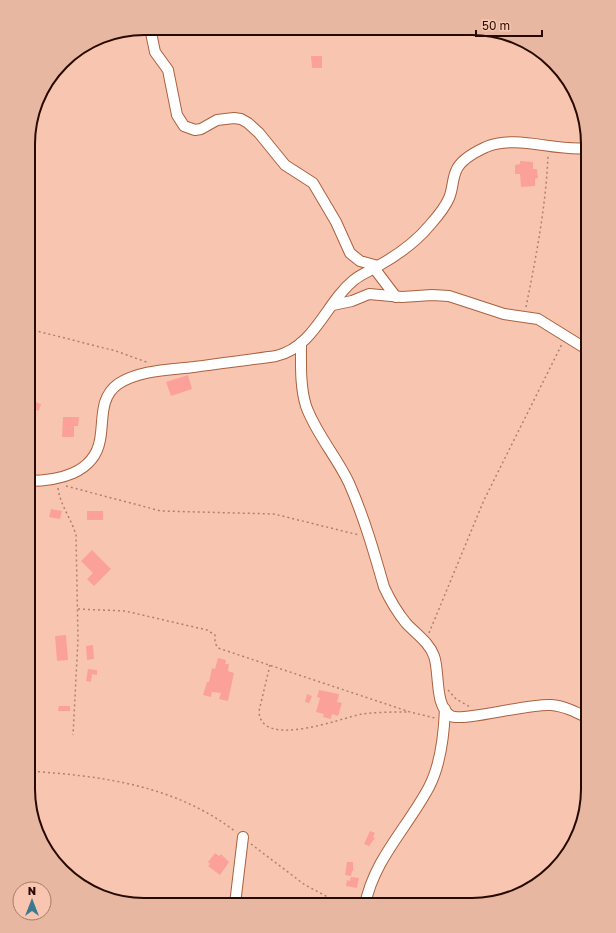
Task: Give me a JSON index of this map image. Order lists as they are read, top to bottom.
{
  "scale_bar": "50 m",
  "north": "top"
}
